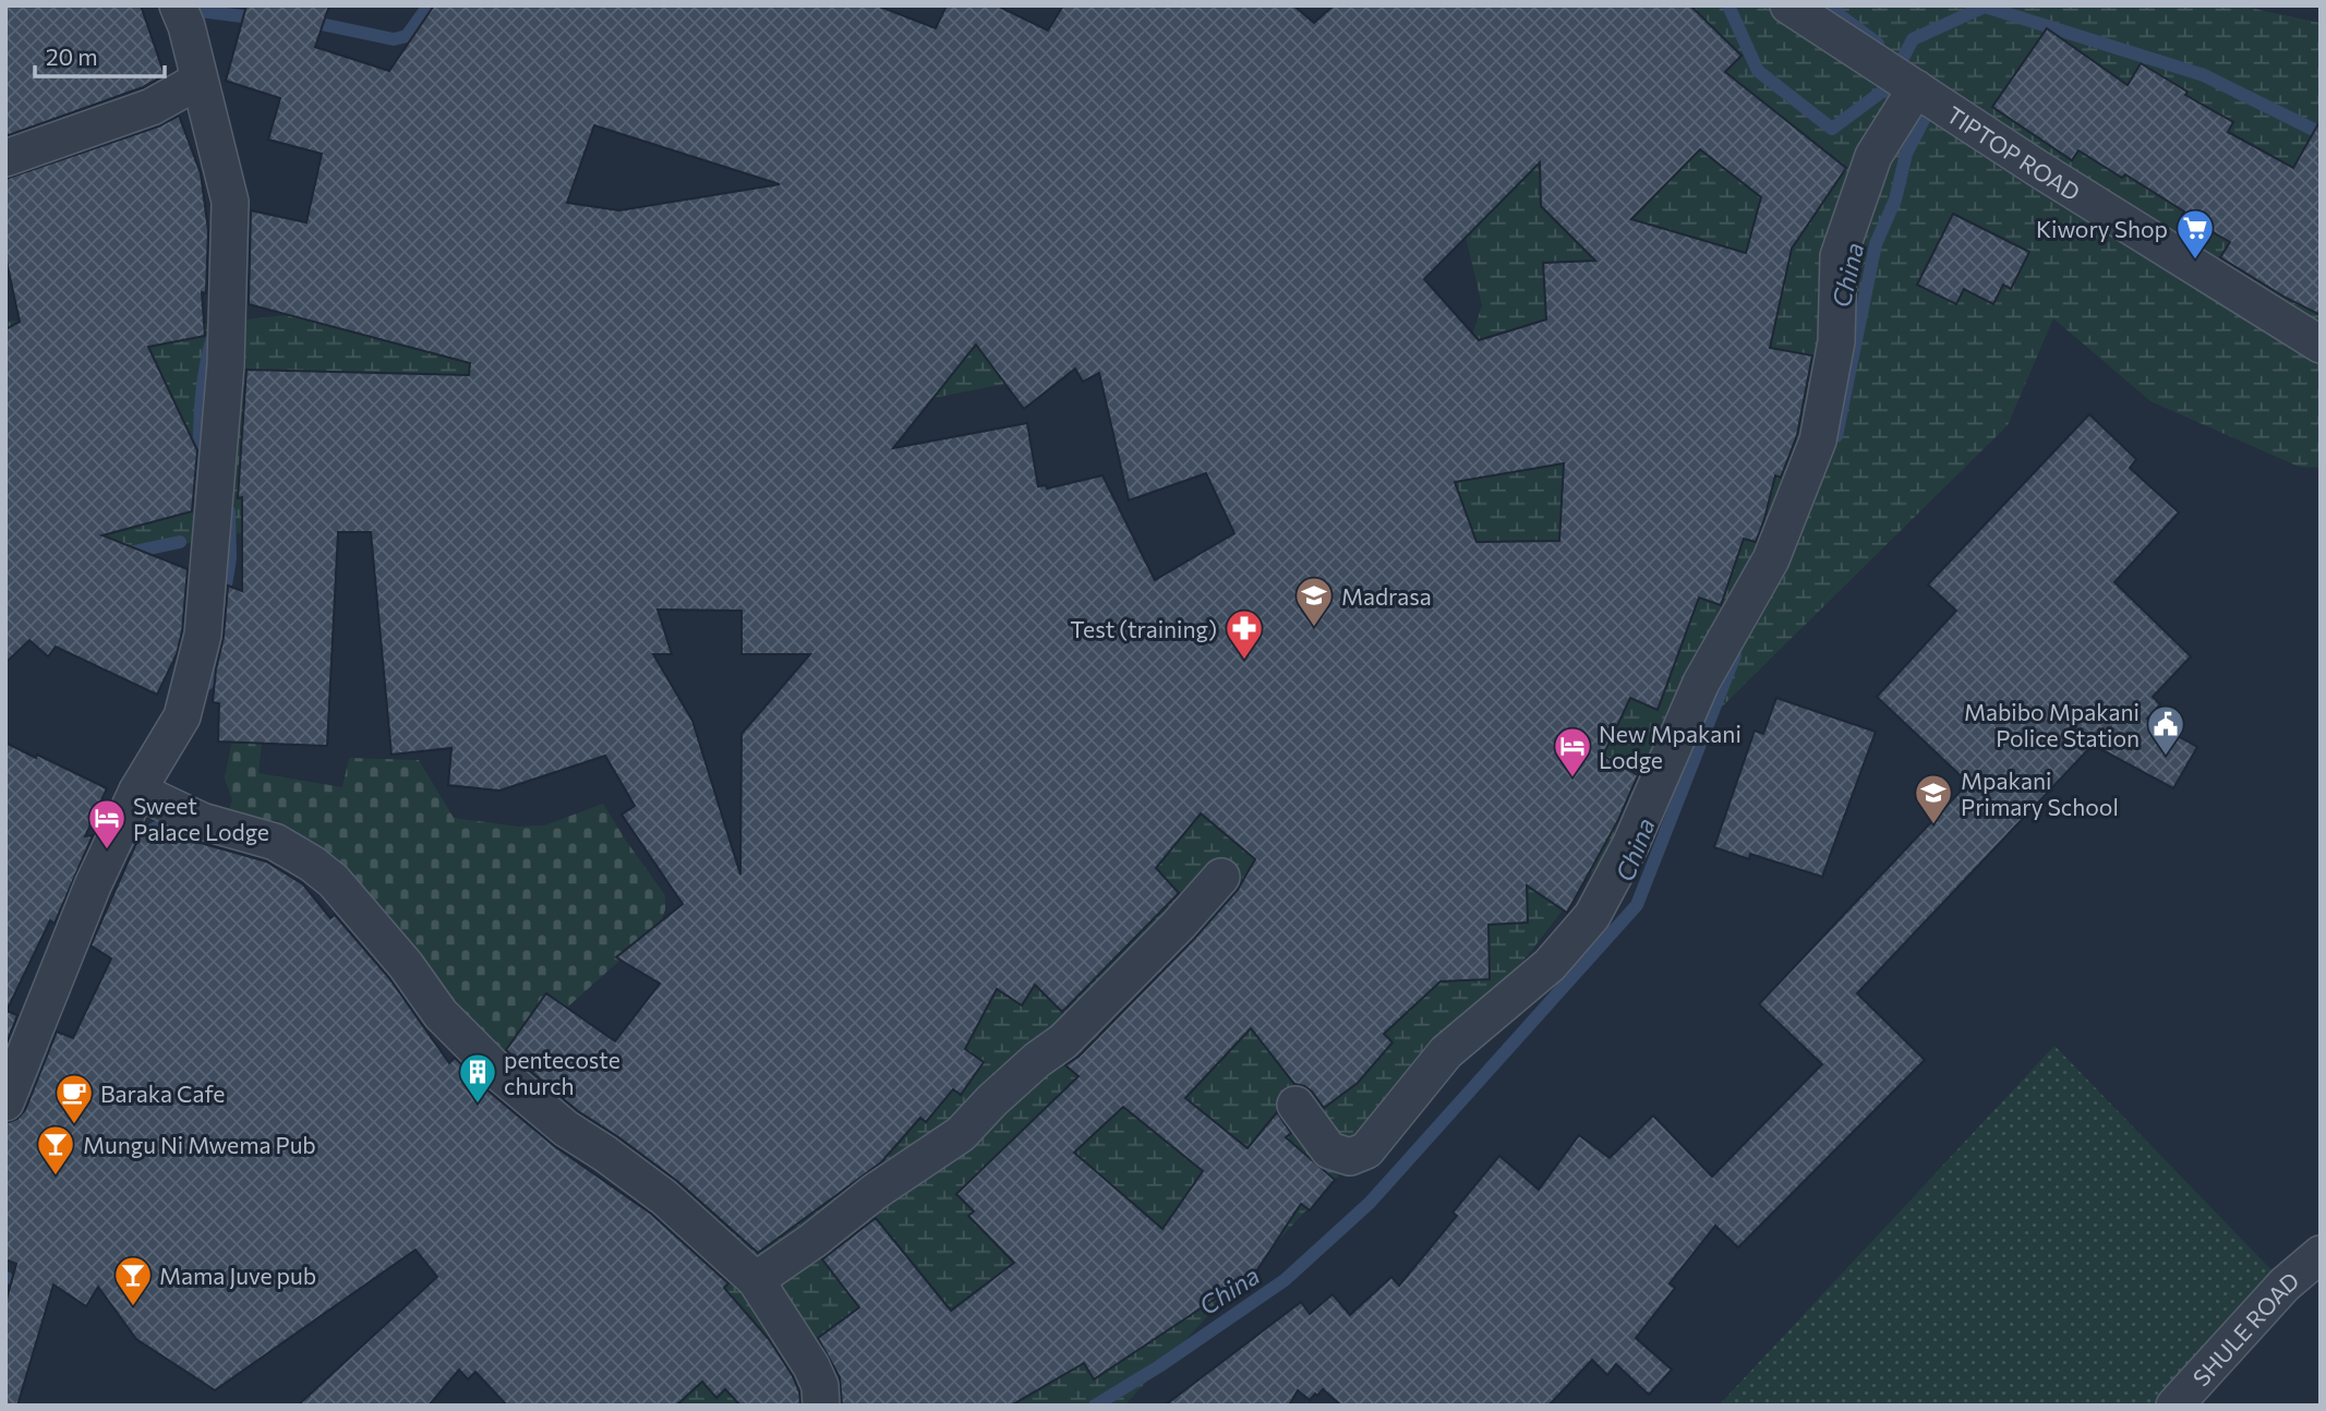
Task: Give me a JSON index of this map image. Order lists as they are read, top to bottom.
{
  "streets": {
    "street": ["TIPTOP ROAD", "SHULE ROAD"]
  },
  "water": ["China"],
  "places": {
    "supermarket": ["Kiwory Shop"],
    "school or university": ["Madrasa", "Mpakani Primary School"],
    "pharmacy": ["Test (training)"],
    "public building": ["Mabibo Mpakani Police Station"],
    "hotel": ["New Mpakani Lodge", "Sweet Palace Lodge"],
    "building": ["pentecoste church"],
    "cafe": ["Baraka Cafe"],
    "bar": ["Mungu Ni Mwema Pub", "Mama Juve pub"]
  },
  "scale_bar": "20 m"
}
